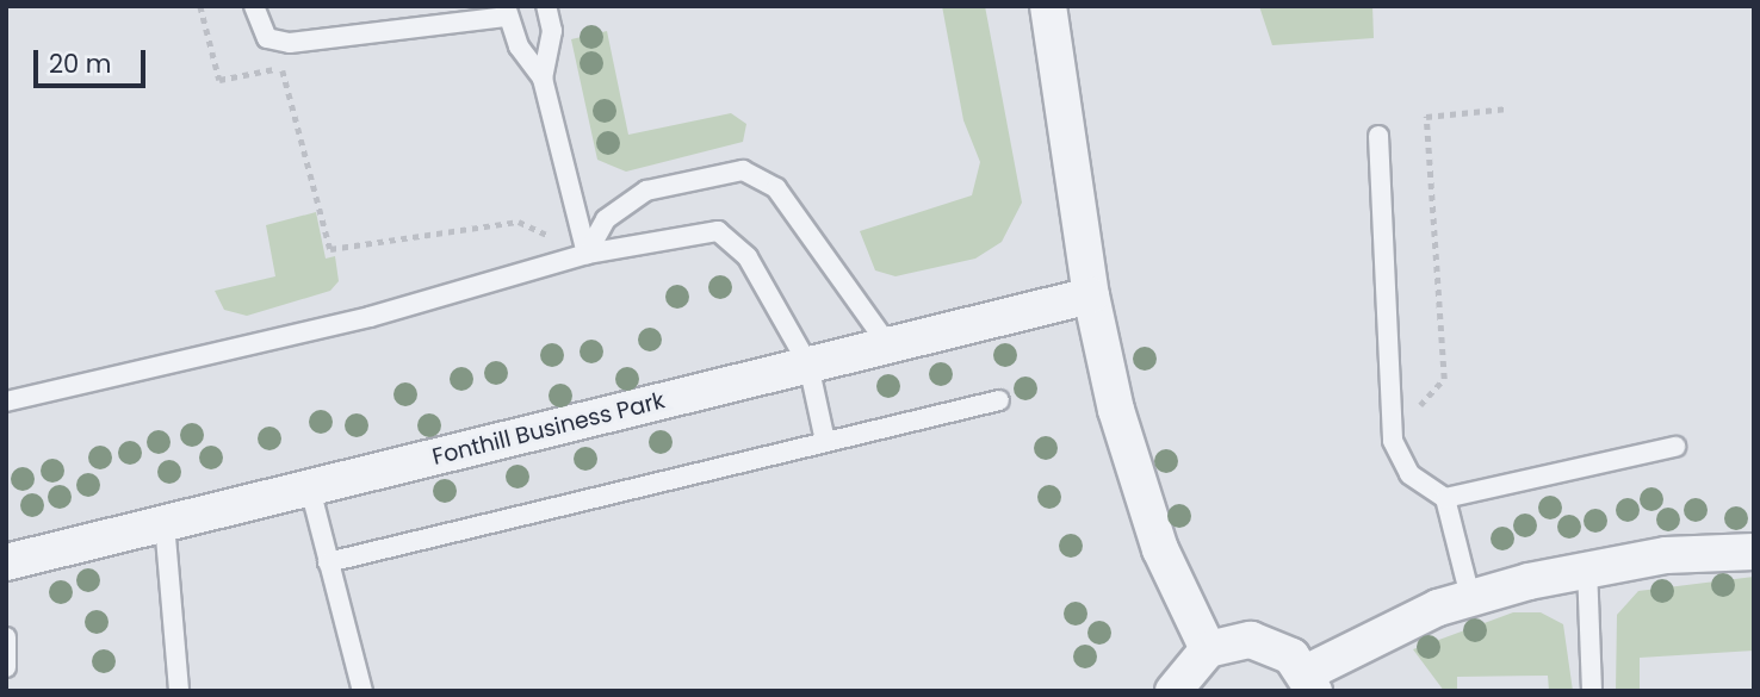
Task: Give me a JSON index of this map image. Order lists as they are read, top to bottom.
{
  "streets": {
    "street": ["Fonthill Business Park"]
  },
  "scale_bar": "20 m"
}
